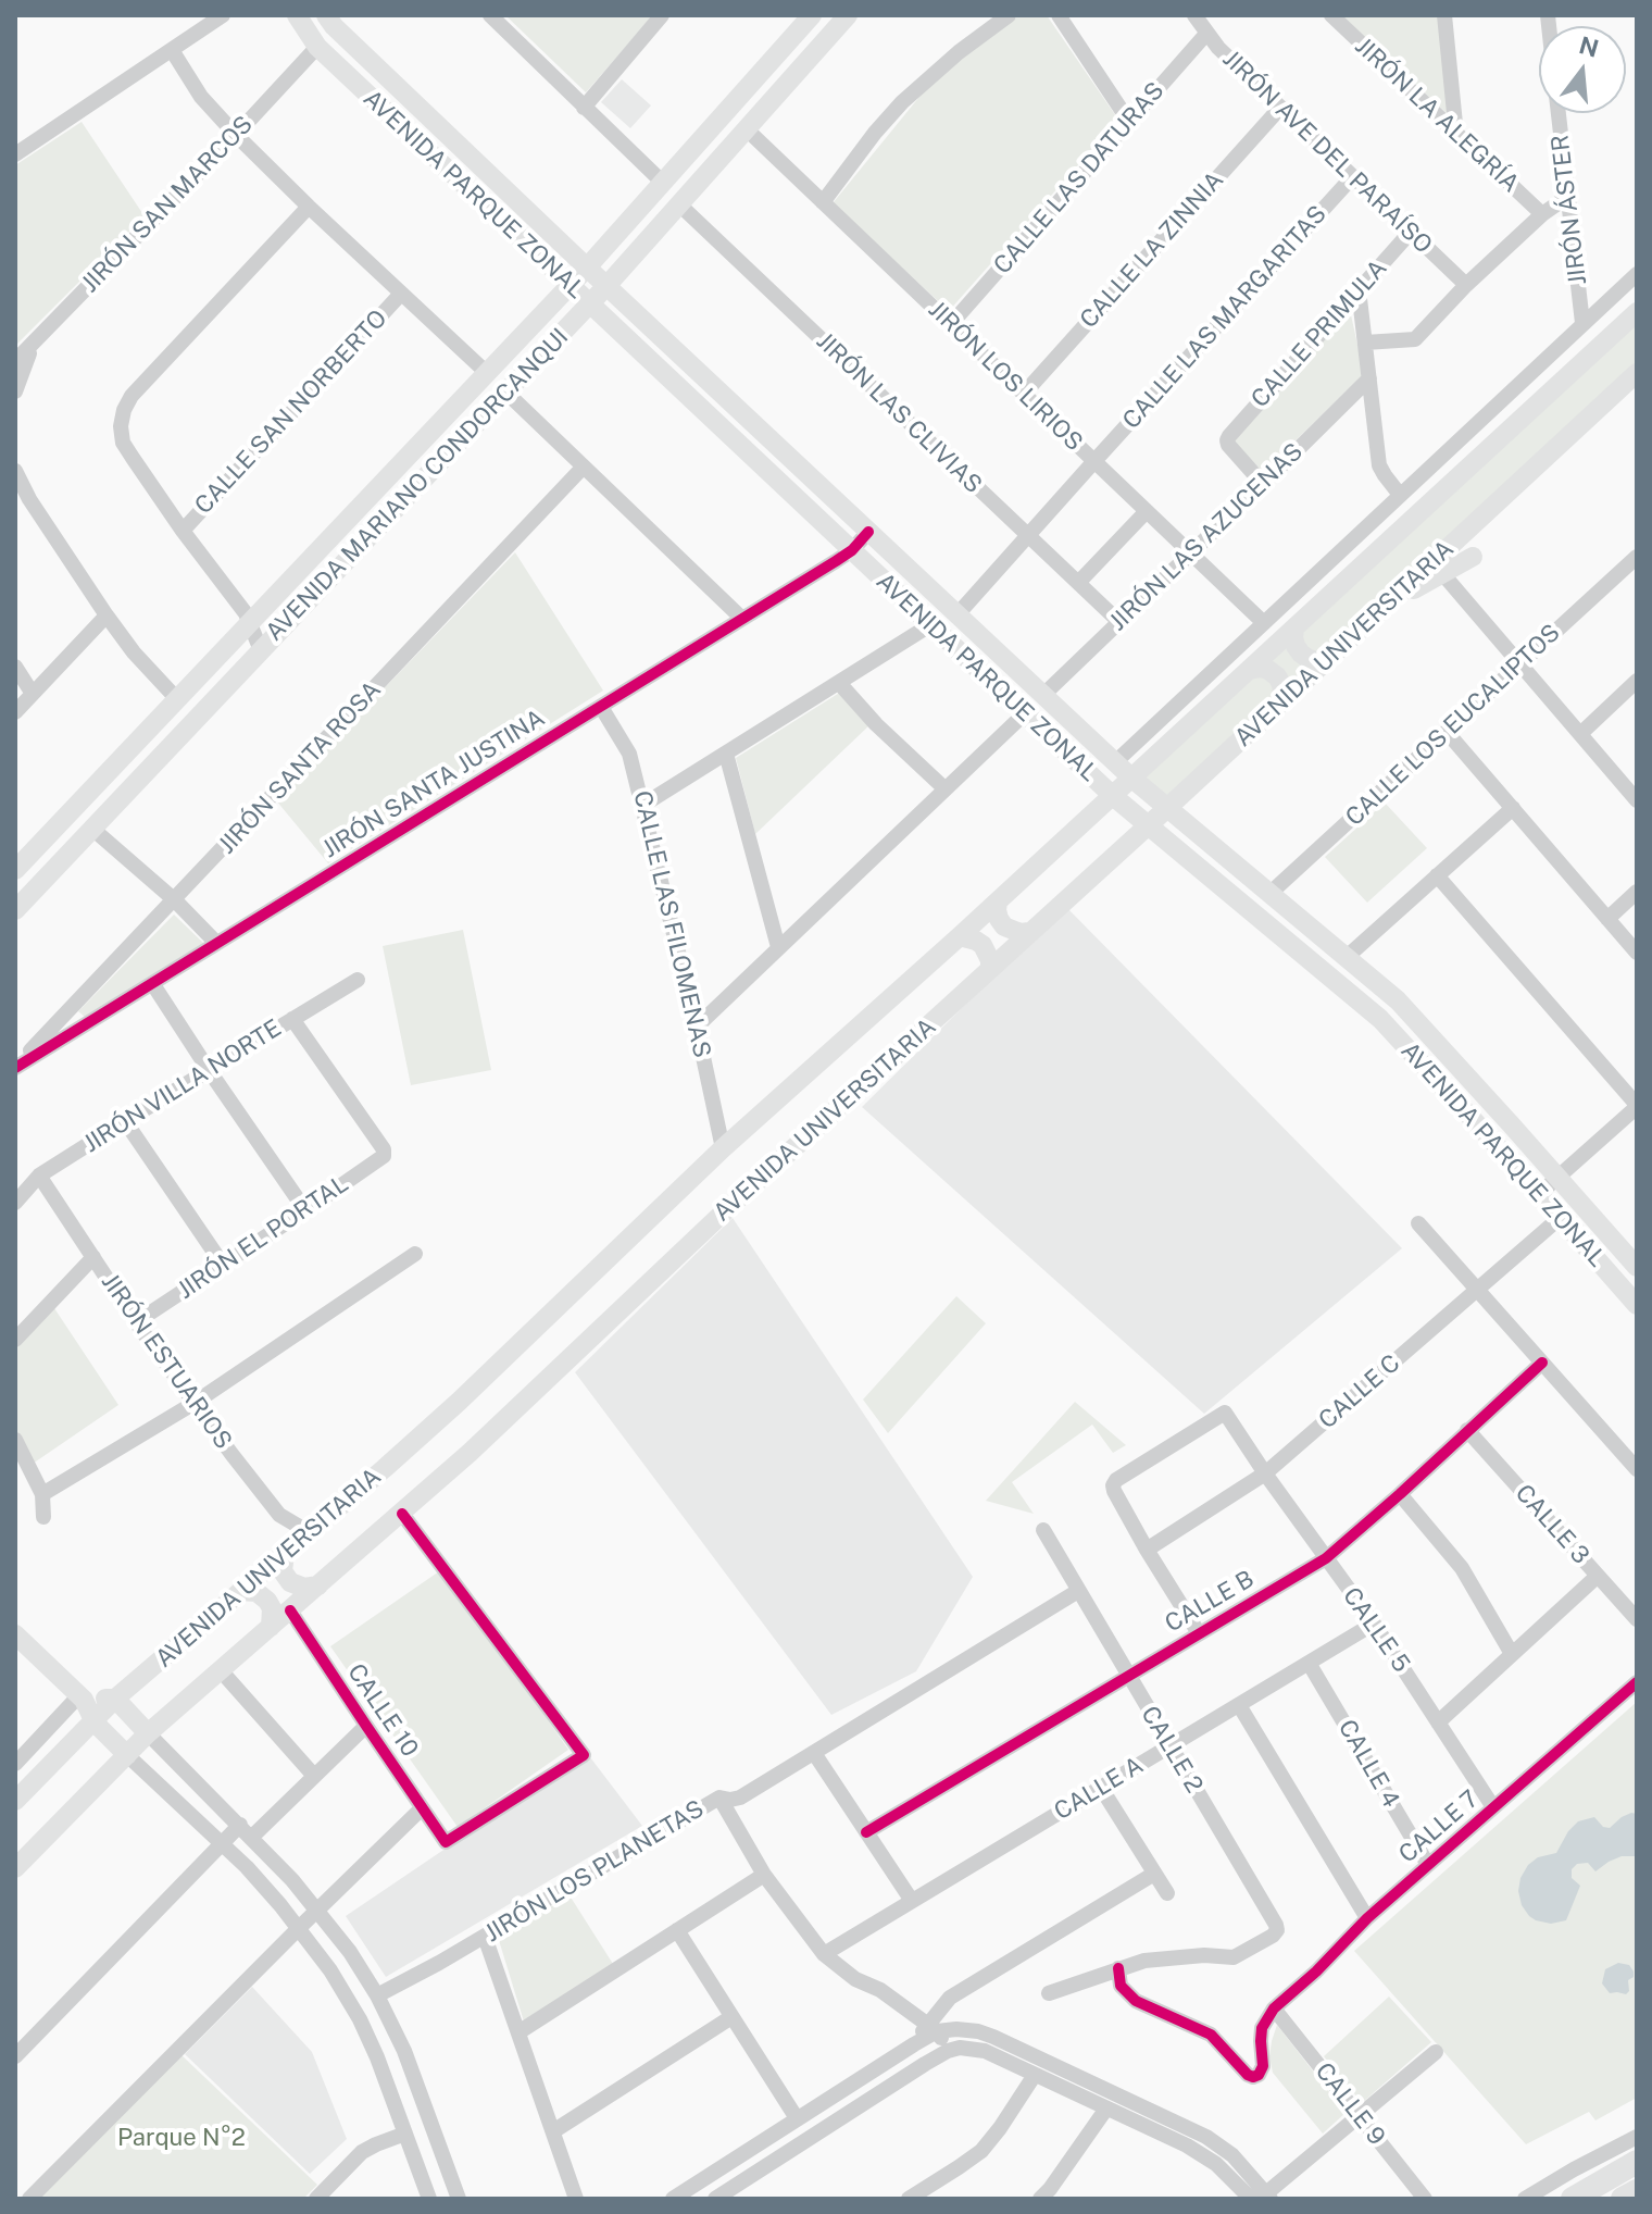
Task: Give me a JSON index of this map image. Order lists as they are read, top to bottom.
{
  "streets": {
    "main road": ["AVENIDA PARQUE ZONAL", "AVENIDA MARIANO CONDORCANQUI", "AVENIDA UNIVERSITARIA"],
    "street": [
      "JIRÓN LA ALEGRÍA",
      "JIRÓN AVE DEL PARAÍSO",
      "CALLE LAS DATURAS",
      "JIRÓN SAN MARCOS",
      "JIRÓN ÁSTER",
      "CALLE LA ZINNIA",
      "CALLE LAS MARGARITAS",
      "CALLE PRIMULA",
      "JIRÓN LOS LIRIOS",
      "CALLE SAN NORBERTO",
      "JIRÓN LAS CLIVIAS",
      "JIRÓN LAS AZUCENAS",
      "CALLE LOS EUCALIPTOS",
      "JIRÓN SANTA ROSA",
      "JIRÓN SANTA JUSTINA",
      "CALLE LAS FILOMENAS",
      "JIRÓN VILLA NORTE",
      "JIRÓN EL PORTAL",
      "JIRÓN ESTUARIOS",
      "CALLE C",
      "CALLE 3",
      "CALLE B",
      "CALLE 5",
      "CALLE 10",
      "CALLE 2",
      "CALLE 4",
      "CALLE A",
      "CALLE 7",
      "JIRÓN LOS PLANETAS",
      "CALLE 9"
    ]
  },
  "crossings": [
    ["JIRÓN AVE DEL PARAÍSO", "CALLE LAS DATURAS"],
    ["JIRÓN AVE DEL PARAÍSO", "CALLE LA ZINNIA"],
    ["JIRÓN AVE DEL PARAÍSO", "CALLE LAS MARGARITAS"],
    ["JIRÓN AVE DEL PARAÍSO", "CALLE PRIMULA"],
    ["CALLE LAS DATURAS", "JIRÓN LOS LIRIOS"],
    ["AVENIDA PARQUE ZONAL", "JIRÓN SAN MARCOS"],
    ["AVENIDA PARQUE ZONAL", "CALLE LAS MARGARITAS"],
    ["AVENIDA PARQUE ZONAL", "AVENIDA MARIANO CONDORCANQUI"],
    ["AVENIDA PARQUE ZONAL", "JIRÓN LAS AZUCENAS"],
    ["AVENIDA PARQUE ZONAL", "AVENIDA UNIVERSITARIA"],
    ["AVENIDA PARQUE ZONAL", "CALLE LOS EUCALIPTOS"],
    ["AVENIDA PARQUE ZONAL", "JIRÓN SANTA JUSTINA"],
    ["AVENIDA PARQUE ZONAL", "CALLE C"],
    ["CALLE LA ZINNIA", "JIRÓN LOS LIRIOS"],
    ["CALLE LAS MARGARITAS", "JIRÓN LOS LIRIOS"],
    ["CALLE LAS MARGARITAS", "JIRÓN LAS CLIVIAS"],
    ["CALLE PRIMULA", "JIRÓN LAS AZUCENAS"],
    ["JIRÓN LOS LIRIOS", "AVENIDA MARIANO CONDORCANQUI"],
    ["JIRÓN LOS LIRIOS", "JIRÓN LAS AZUCENAS"],
    ["JIRÓN LAS CLIVIAS", "AVENIDA MARIANO CONDORCANQUI"],
    ["JIRÓN LAS CLIVIAS", "JIRÓN LAS AZUCENAS"],
    ["AVENIDA UNIVERSITARIA", "CALLE LAS FILOMENAS"],
    ["AVENIDA UNIVERSITARIA", "JIRÓN ESTUARIOS"],
    ["AVENIDA UNIVERSITARIA", "CALLE 10"],
    ["JIRÓN SANTA ROSA", "JIRÓN SANTA JUSTINA"],
    ["JIRÓN SANTA JUSTINA", "CALLE LAS FILOMENAS"],
    ["JIRÓN VILLA NORTE", "JIRÓN EL PORTAL"],
    ["JIRÓN VILLA NORTE", "JIRÓN ESTUARIOS"],
    ["JIRÓN EL PORTAL", "JIRÓN ESTUARIOS"],
    ["CALLE C", "CALLE 5"],
    ["CALLE 3", "CALLE B"],
    ["CALLE B", "CALLE 5"],
    ["CALLE B", "CALLE 2"],
    ["CALLE 5", "CALLE A"],
    ["CALLE 5", "CALLE 7"],
    ["CALLE 2", "CALLE A"],
    ["CALLE 2", "JIRÓN LOS PLANETAS"],
    ["CALLE 4", "CALLE A"],
    ["CALLE 4", "CALLE 7"],
    ["CALLE 7", "CALLE 9"]
  ],
  "parks": ["Parque N°2"],
  "north": "top"
}
